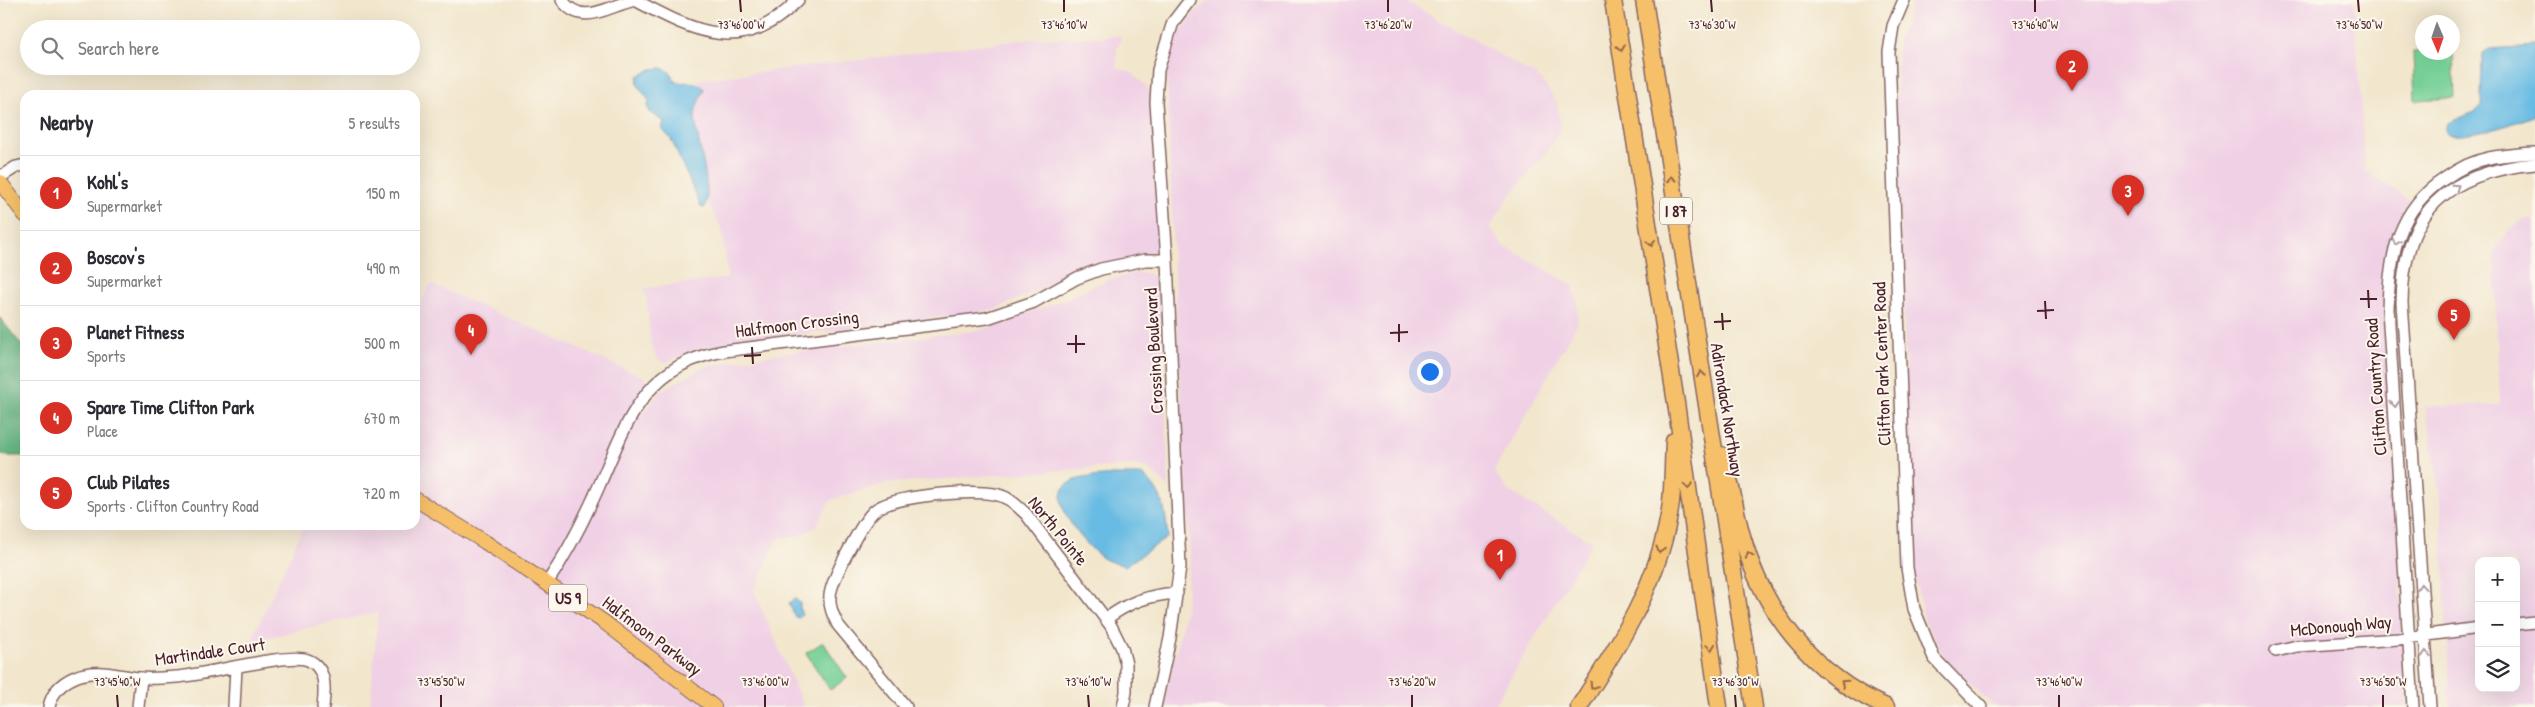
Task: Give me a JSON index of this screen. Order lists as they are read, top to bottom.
{
  "streets": {
    "highway": ["I 87", "Adirondack Northway"],
    "main road": ["US 9", "Halfmoon Parkway"],
    "street": [
      "Halfmoon Crossing",
      "Crossing Boulevard",
      "Clifton Park Center Road",
      "Clifton Country Road",
      "North Pointe",
      "McDonough Way",
      "Martindale Court"
    ]
  },
  "crossings": [
    ["Halfmoon Crossing", "Crossing Boulevard"],
    ["Halfmoon Crossing", "Halfmoon Parkway"],
    ["Clifton Country Road", "McDonough Way"]
  ],
  "north": "bottom",
  "page": {
    "search": "Search here",
    "pins": [
      "2",
      "3",
      "5",
      "4",
      "1"
    ],
    "heading": ["Nearby", "5 results"],
    "list": [
      {
        "mark": "1",
        "name": "Kohl's",
        "note": "Supermarket",
        "value": "150 m"
      },
      {
        "mark": "2",
        "name": "Boscov's",
        "note": "Supermarket",
        "value": "490 m"
      },
      {
        "mark": "3",
        "name": "Planet Fitness",
        "note": "Sports",
        "value": "500 m"
      },
      {
        "mark": "4",
        "name": "Spare Time Clifton Park",
        "note": "Place",
        "value": "670 m"
      },
      {
        "mark": "5",
        "name": "Club Pilates",
        "note": "Sports · Clifton Country Road",
        "value": "720 m"
      }
    ],
    "map_buttons": ["+", "−"]
  },
  "coordinates": [
    "73°46'00\"W",
    "73°46'10\"W",
    "73°46'20\"W",
    "73°46'30\"W",
    "73°46'40\"W",
    "73°46'50\"W",
    "73°45'40\"W",
    "73°45'50\"W"
  ]
}
